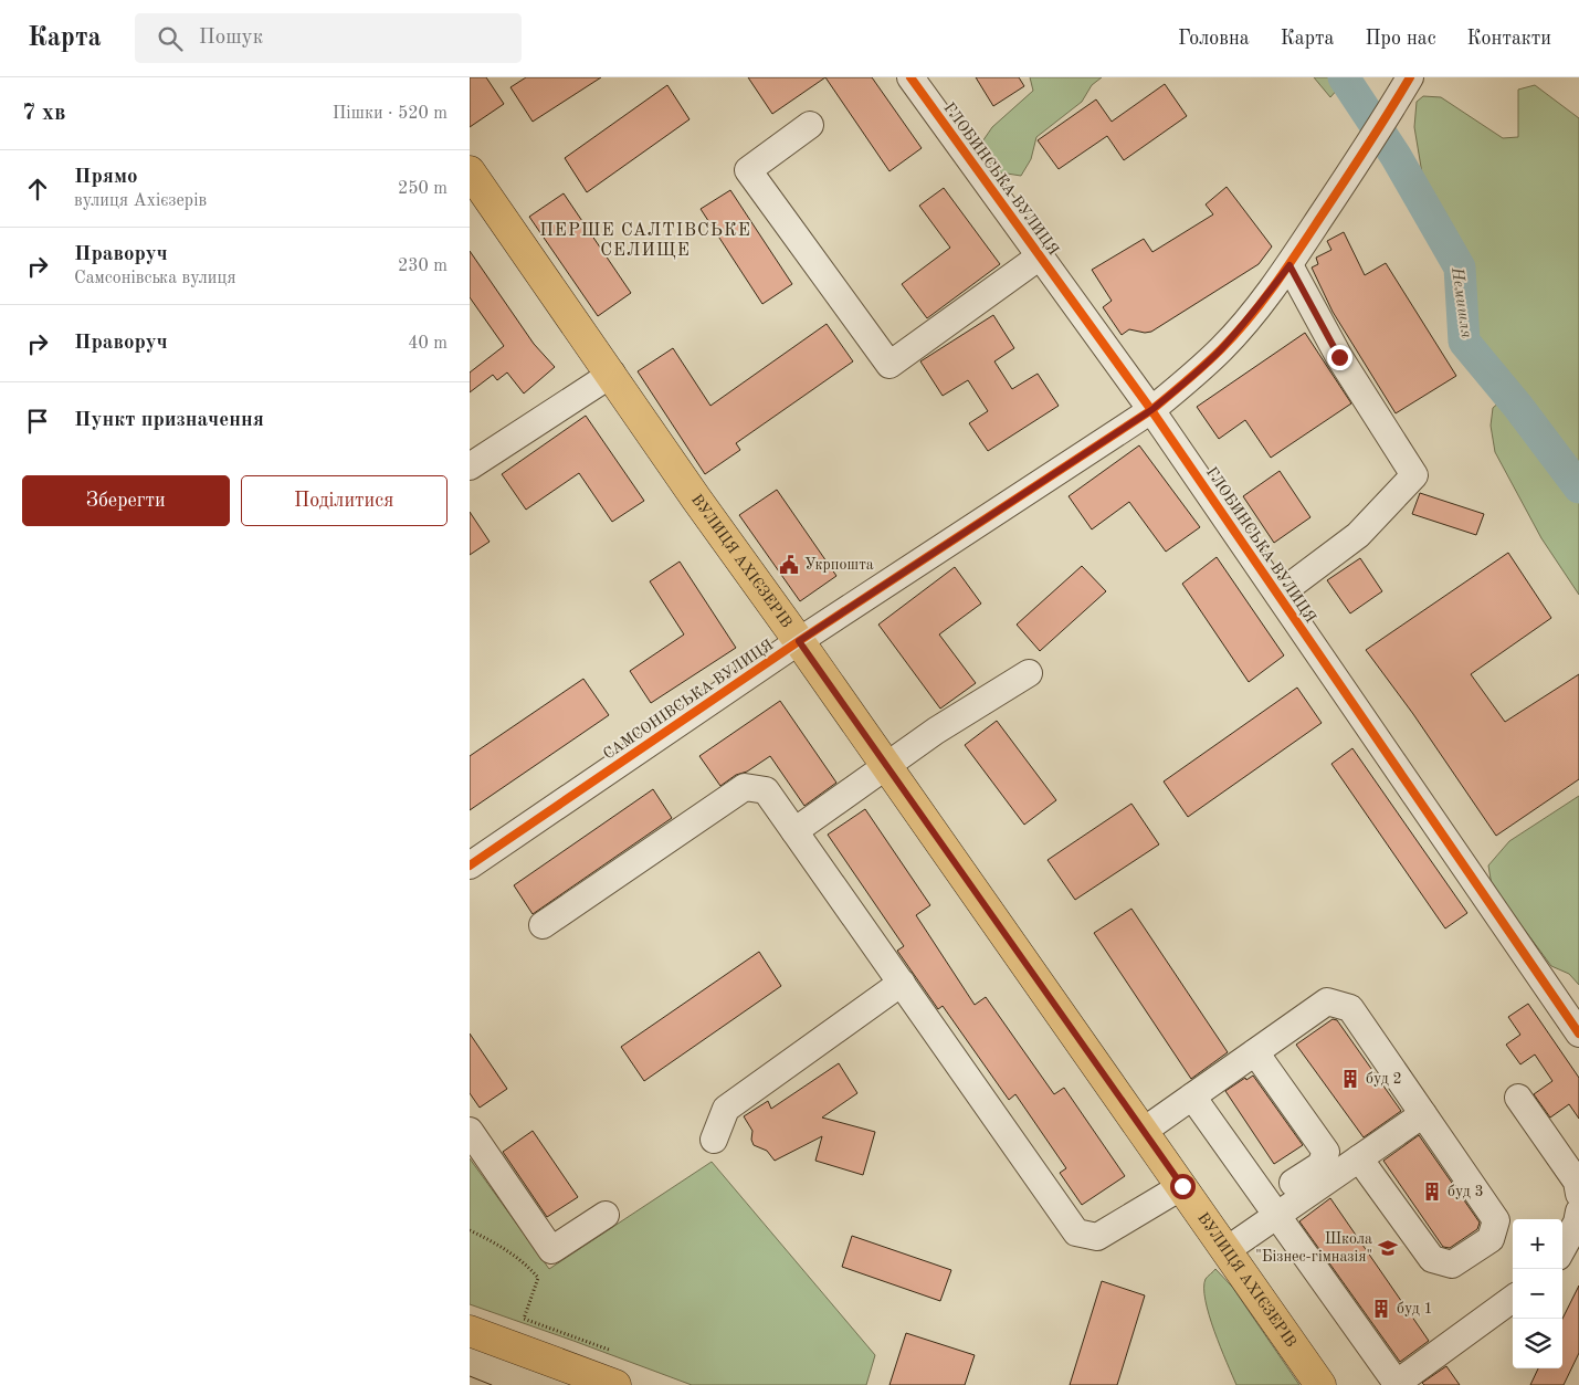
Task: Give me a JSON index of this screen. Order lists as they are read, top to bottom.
{
  "streets": {
    "main road": ["ВУЛИЦЯ АХІЄЗЕРІВ"],
    "street": ["ГЛОБИНСЬКА ВУЛИЦЯ", "САМСОНІВСЬКА ВУЛИЦЯ"]
  },
  "crossings": [
    ["ГЛОБИНСЬКА ВУЛИЦЯ", "САМСОНІВСЬКА ВУЛИЦЯ"],
    ["ВУЛИЦЯ АХІЄЗЕРІВ", "САМСОНІВСЬКА ВУЛИЦЯ"]
  ],
  "districts": ["ПЕРШЕ САЛТІВСЬКЕ СЕЛИЩЕ"],
  "water": ["Немишля"],
  "places": {
    "public building": ["Укрпошта"],
    "building": ["буд 2", "буд 3", "буд 1"],
    "school or university": ["Школа \"Бізнес-гімназія\""]
  },
  "page": {
    "header": "Карта",
    "search": "Пошук",
    "nav": [
      "Головна",
      "Карта",
      "Про нас",
      "Контакти"
    ],
    "heading": ["7 хв", "Пішки · 520 m"],
    "list": [
      ["Прямо", "вулиця Ахієзерів", "250 m"],
      ["Праворуч", "Самсонівська вулиця", "230 m"],
      ["Праворуч", "40 m"],
      "Пункт призначення"
    ],
    "buttons": ["Зберегти", "Поділитися"],
    "map_buttons": ["+", "−"]
  }
}
